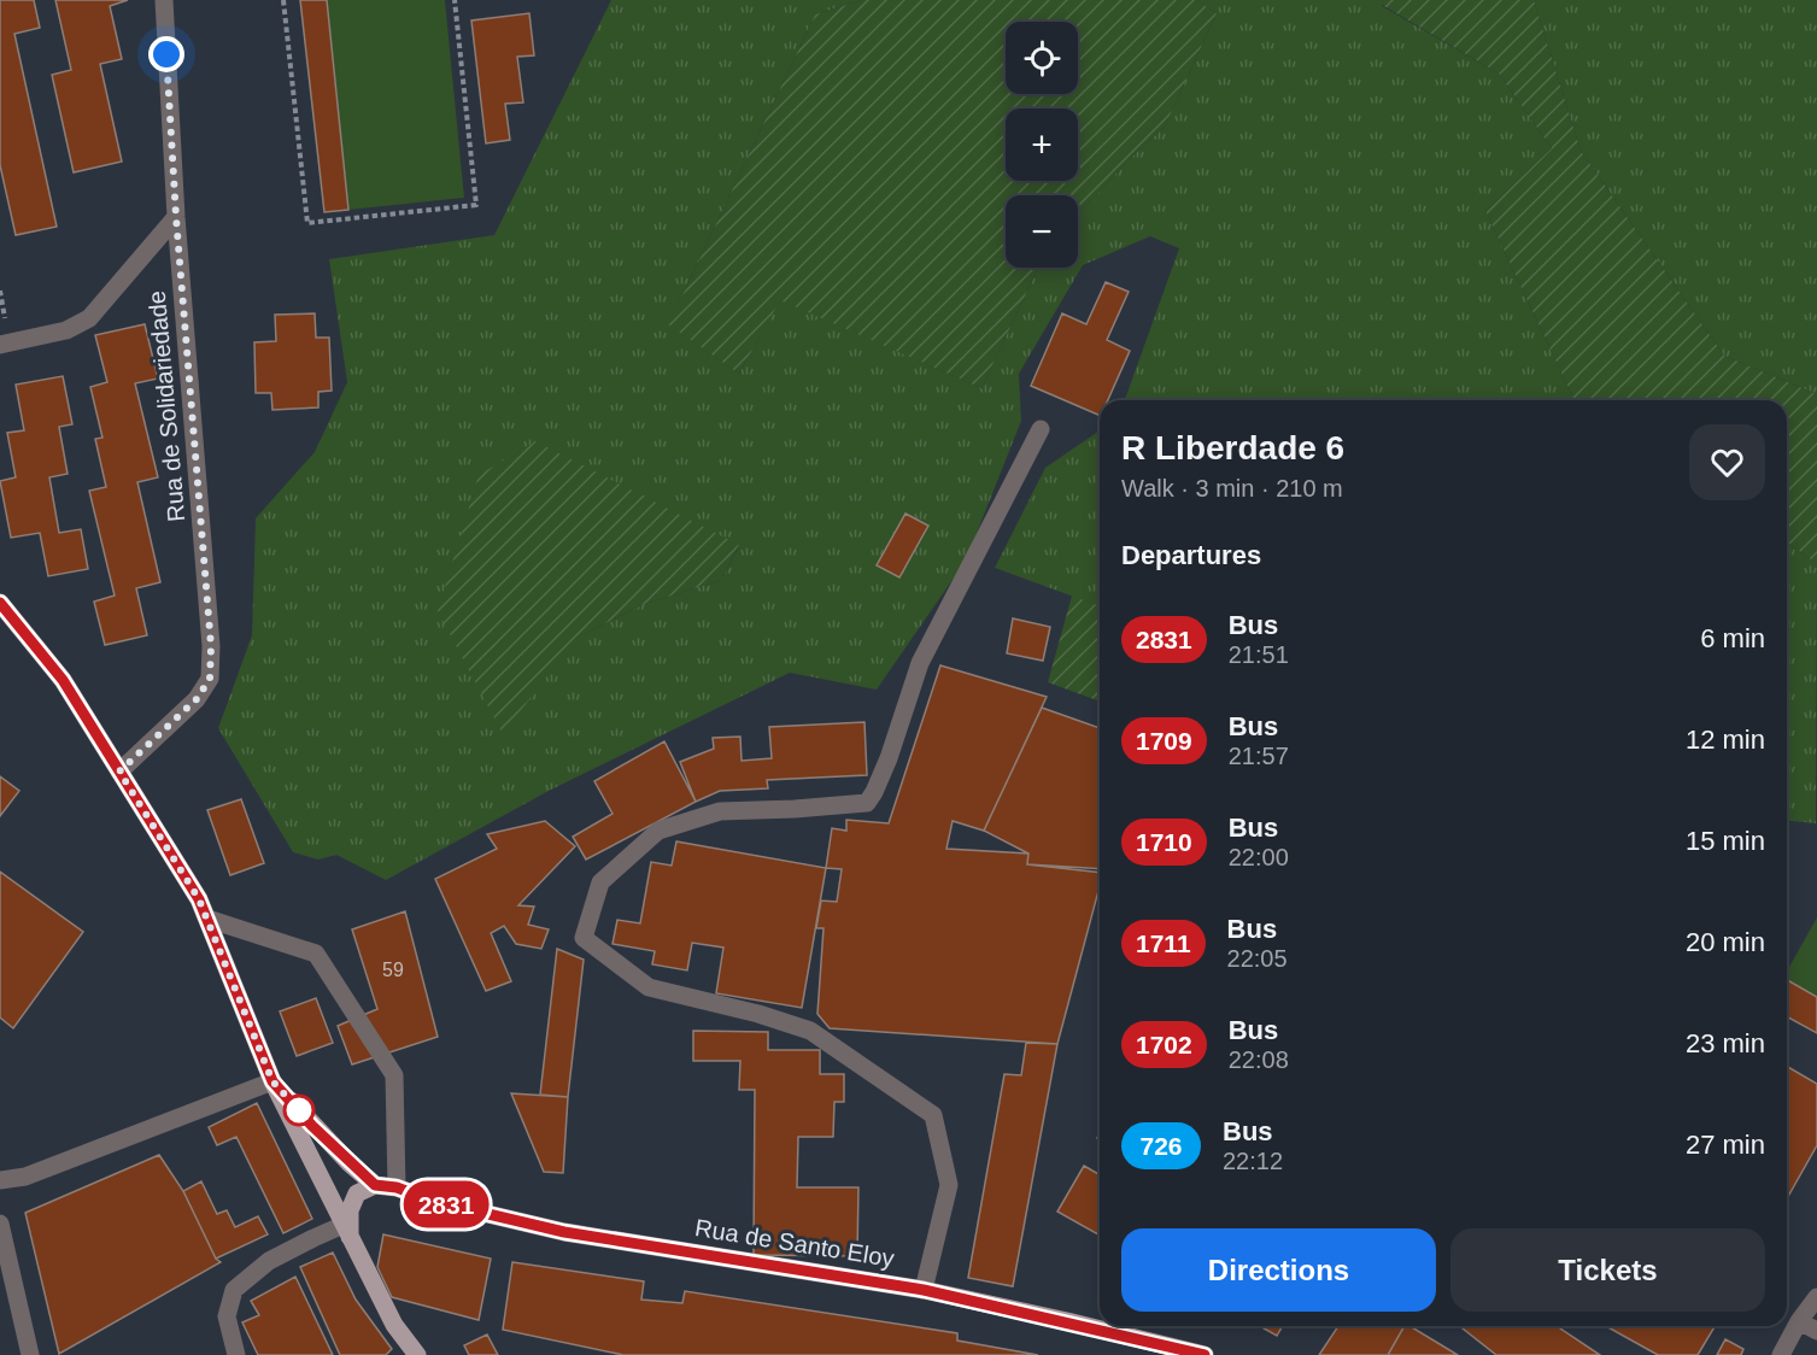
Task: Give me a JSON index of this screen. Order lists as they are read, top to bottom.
{
  "streets": {
    "main road": ["Rua de Santo Eloy"],
    "street": ["Rua de Solidariedade"]
  },
  "lines": ["bus line 2831"],
  "house_numbers": ["59"],
  "page": {
    "on_map": "2831",
    "map_buttons": ["+", "−"],
    "heading": [
      ["R Liberdade 6", "Walk · 3 min · 210 m"],
      "Departures"
    ],
    "list": [
      {
        "mark": "2831",
        "name": "Bus",
        "note": "21:51",
        "value": "6 min"
      },
      {
        "mark": "1709",
        "name": "Bus",
        "note": "21:57",
        "value": "12 min"
      },
      {
        "mark": "1710",
        "name": "Bus",
        "note": "22:00",
        "value": "15 min"
      },
      {
        "mark": "1711",
        "name": "Bus",
        "note": "22:05",
        "value": "20 min"
      },
      {
        "mark": "1702",
        "name": "Bus",
        "note": "22:08",
        "value": "23 min"
      },
      {
        "mark": "726",
        "name": "Bus",
        "note": "22:12",
        "value": "27 min"
      }
    ],
    "buttons": ["Directions", "Tickets"]
  }
}
